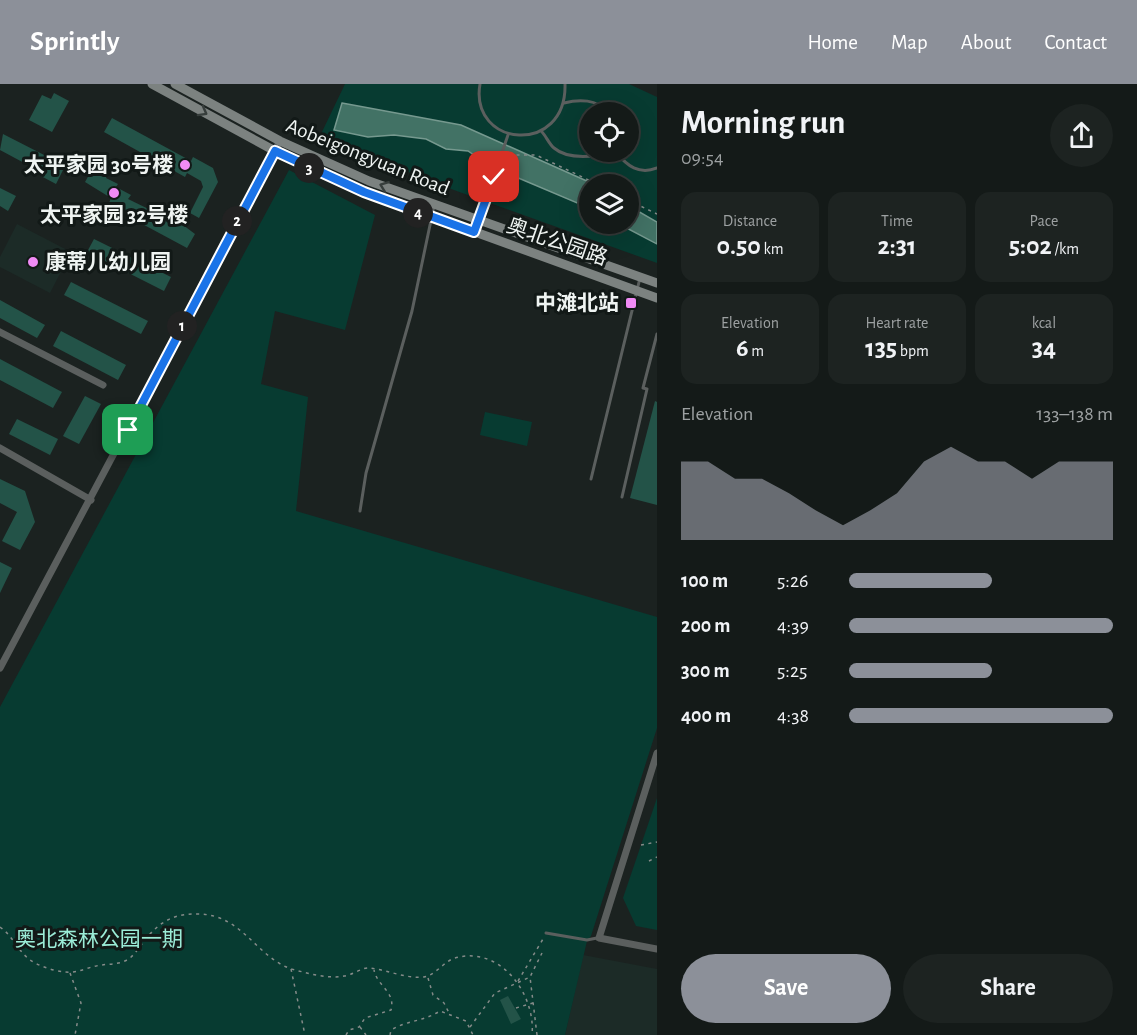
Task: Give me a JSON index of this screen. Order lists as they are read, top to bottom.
{
  "streets": {
    "main road": ["Aobeigongyuan Road", "奥北公园路"]
  },
  "parks": ["奥北森林公园一期"],
  "places": {
    "other": ["太平家园 30号楼", "太平家园 32号楼", "康蒂儿幼儿园"],
    "transit": ["中滩北站"]
  },
  "page": {
    "header": "Sprintly",
    "nav": [
      "Home",
      "Map",
      "About",
      "Contact"
    ],
    "heading": ["Morning run", "09:54"],
    "pins": [
      "3",
      "4",
      "2",
      "1"
    ],
    "stats": [
      ["Distance", "0.50 km"],
      ["Time", "2:31"],
      ["Pace", "5:02 /km"],
      ["Elevation", "6 m"],
      ["Heart rate", "135 bpm"],
      ["kcal", "34"]
    ],
    "chart": ["Elevation", "133–138 m"],
    "list": [
      {
        "name": "100 m",
        "note": "5:26"
      },
      {
        "name": "200 m",
        "note": "4:39"
      },
      {
        "name": "300 m",
        "note": "5:25"
      },
      {
        "name": "400 m",
        "note": "4:38"
      }
    ],
    "buttons": ["Save", "Share"]
  }
}
